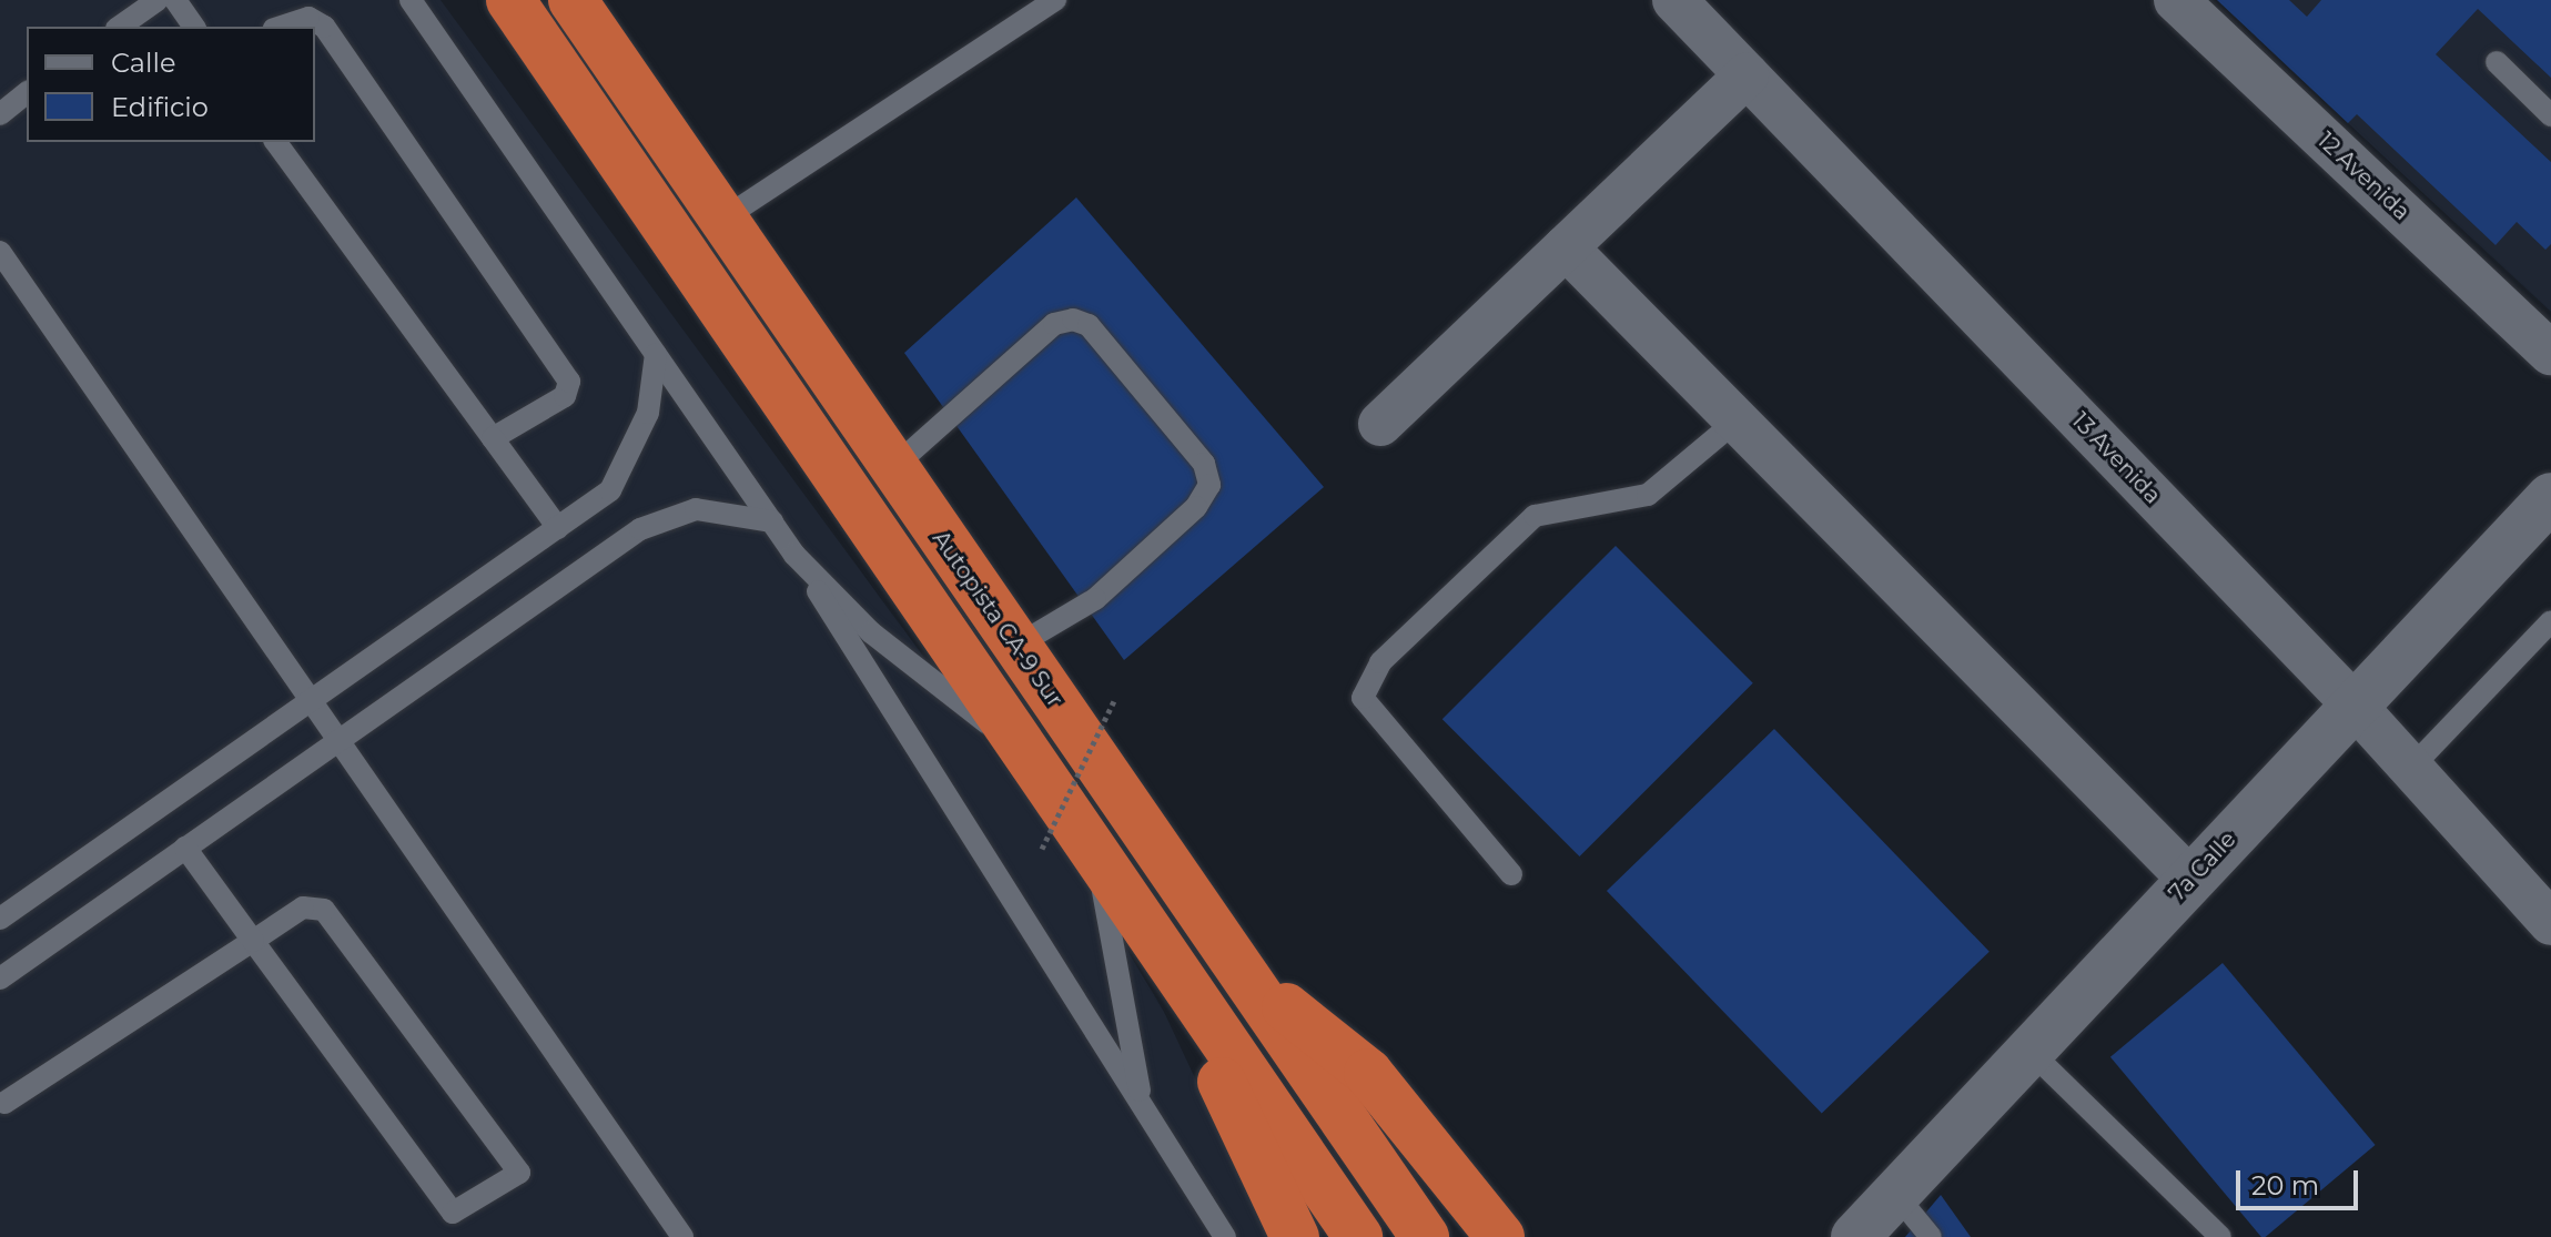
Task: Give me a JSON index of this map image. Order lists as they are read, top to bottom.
{
  "streets": {
    "highway": ["Autopista CA-9 Sur"],
    "main road": ["7a Calle"],
    "street": ["12 Avenida", "13 Avenida"]
  },
  "crossings": [
    ["13 Avenida", "7a Calle"]
  ],
  "legend": ["Calle", "Edificio"],
  "scale_bar": "20 m"
}
